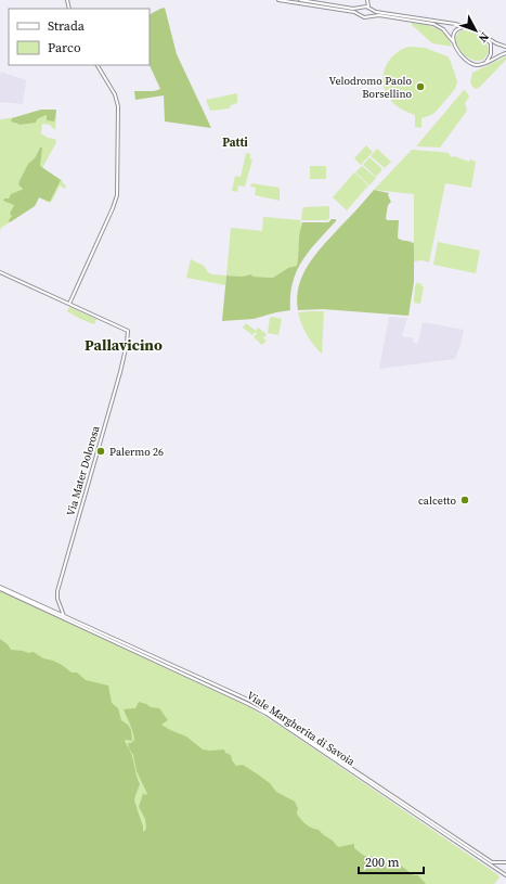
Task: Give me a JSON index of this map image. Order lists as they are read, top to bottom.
{
  "streets": {
    "street": ["Via Mater Dolorosa", "Viale Margherita di Savoia"]
  },
  "crossings": [
    ["Via Mater Dolorosa", "Viale Margherita di Savoia"]
  ],
  "districts": ["Patti", "Pallavicino"],
  "places": ["Velodromo Paolo Borsellino", "Palermo 26", "calcetto"],
  "legend": ["Strada", "Parco"],
  "scale_bar": "200 m",
  "north": "bottom right"
}
